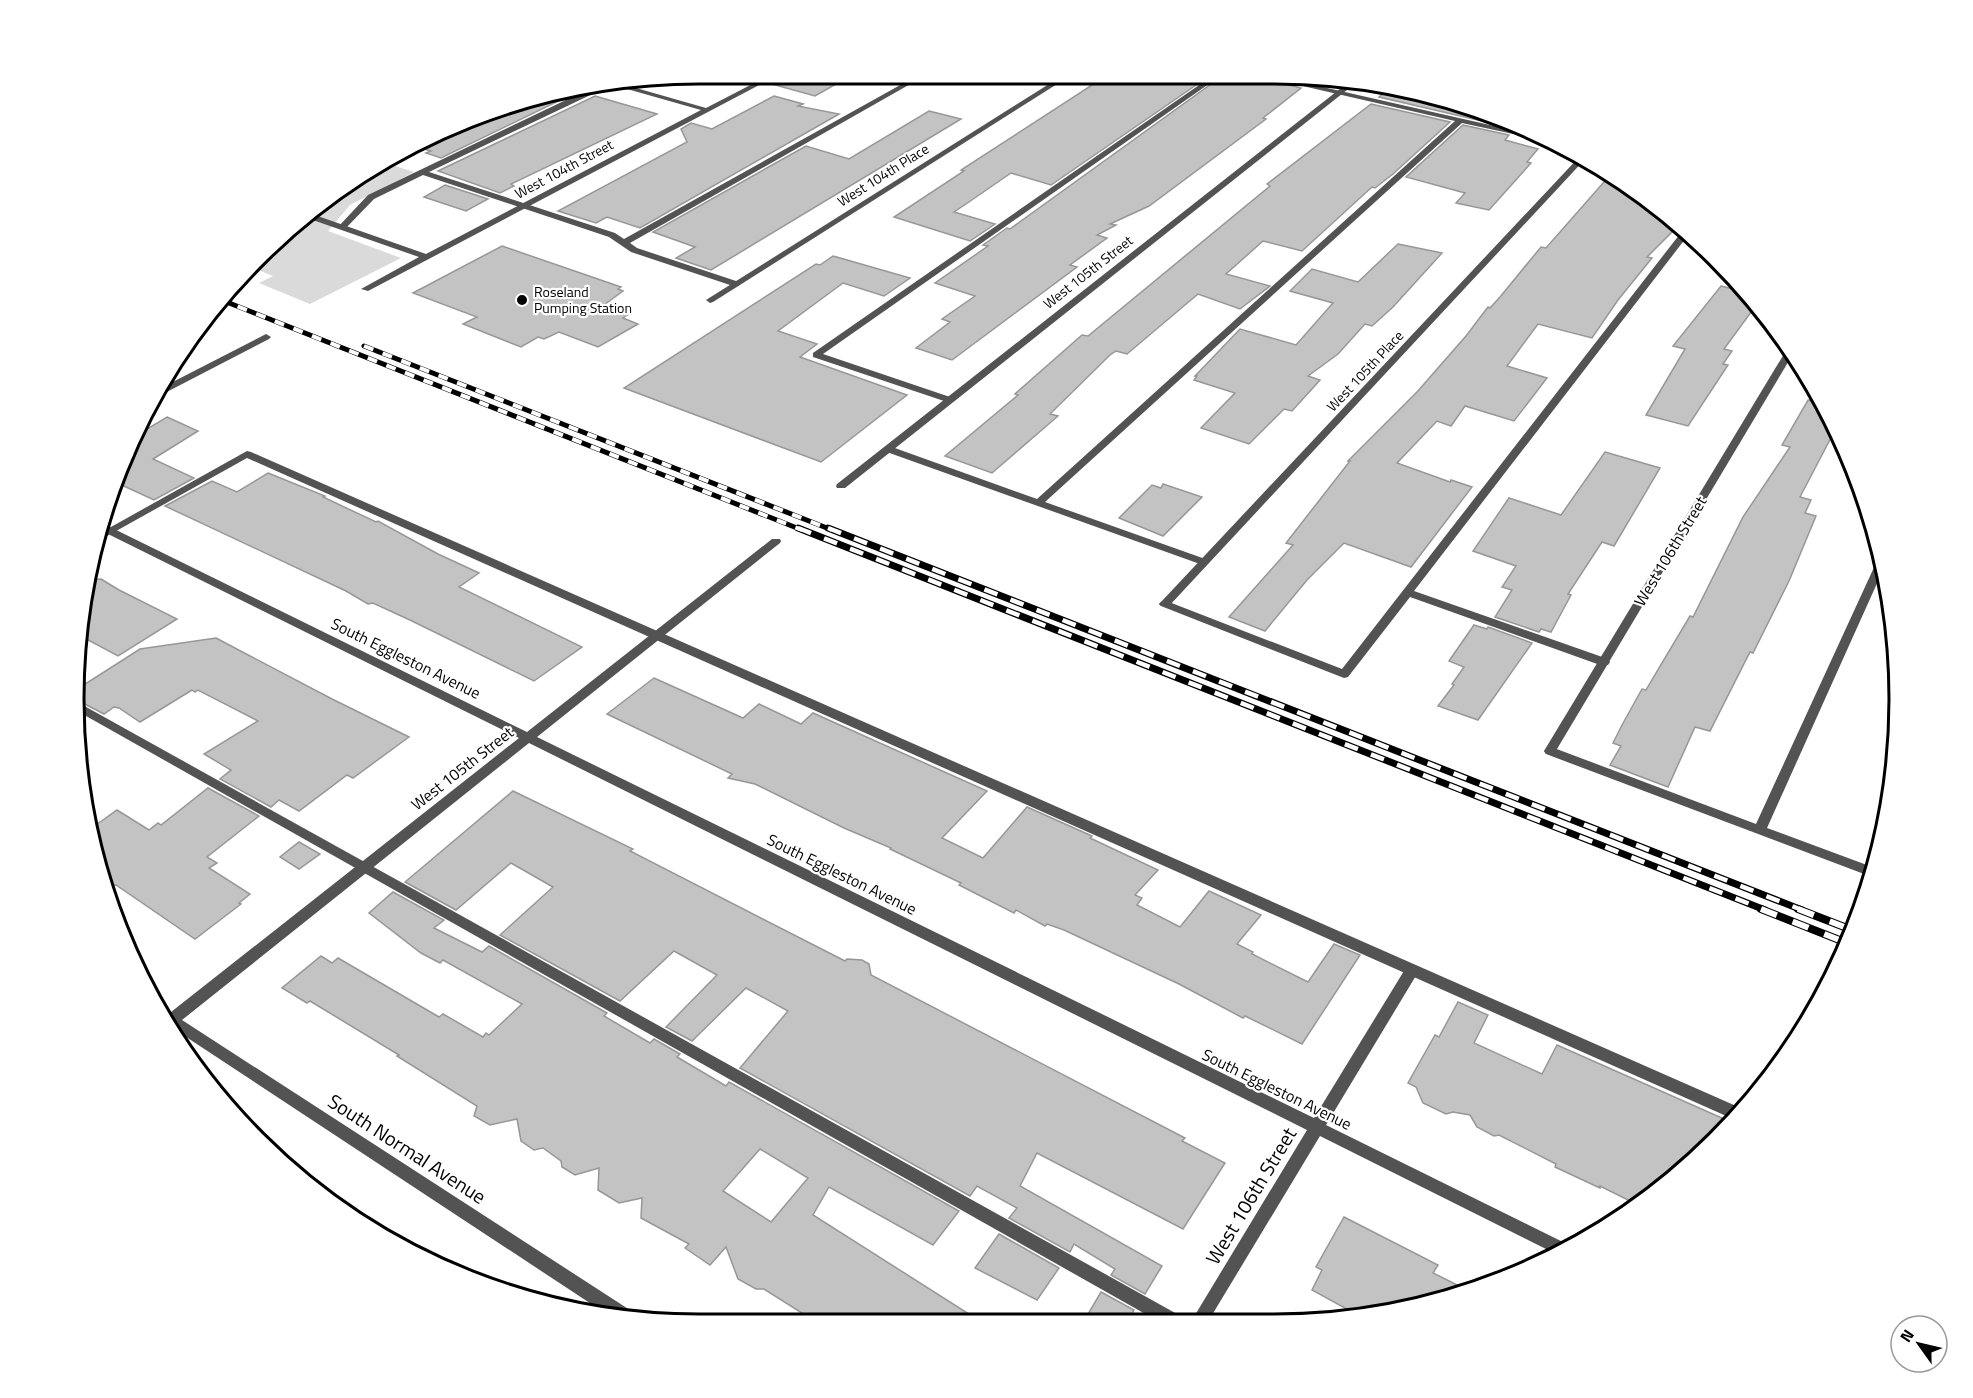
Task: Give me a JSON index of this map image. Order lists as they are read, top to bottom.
{
  "streets": {
    "street": [
      "West 104th Street",
      "West 104th Place",
      "West 105th Street",
      "West 105th Place",
      "West 106th Street",
      "South Eggleston Avenue",
      "South Normal Avenue"
    ]
  },
  "crossings": [
    ["West 105th Street", "South Eggleston Avenue"],
    ["West 106th Street", "South Eggleston Avenue"]
  ],
  "places": ["Roseland Pumping Station"],
  "north": "top left"
}
